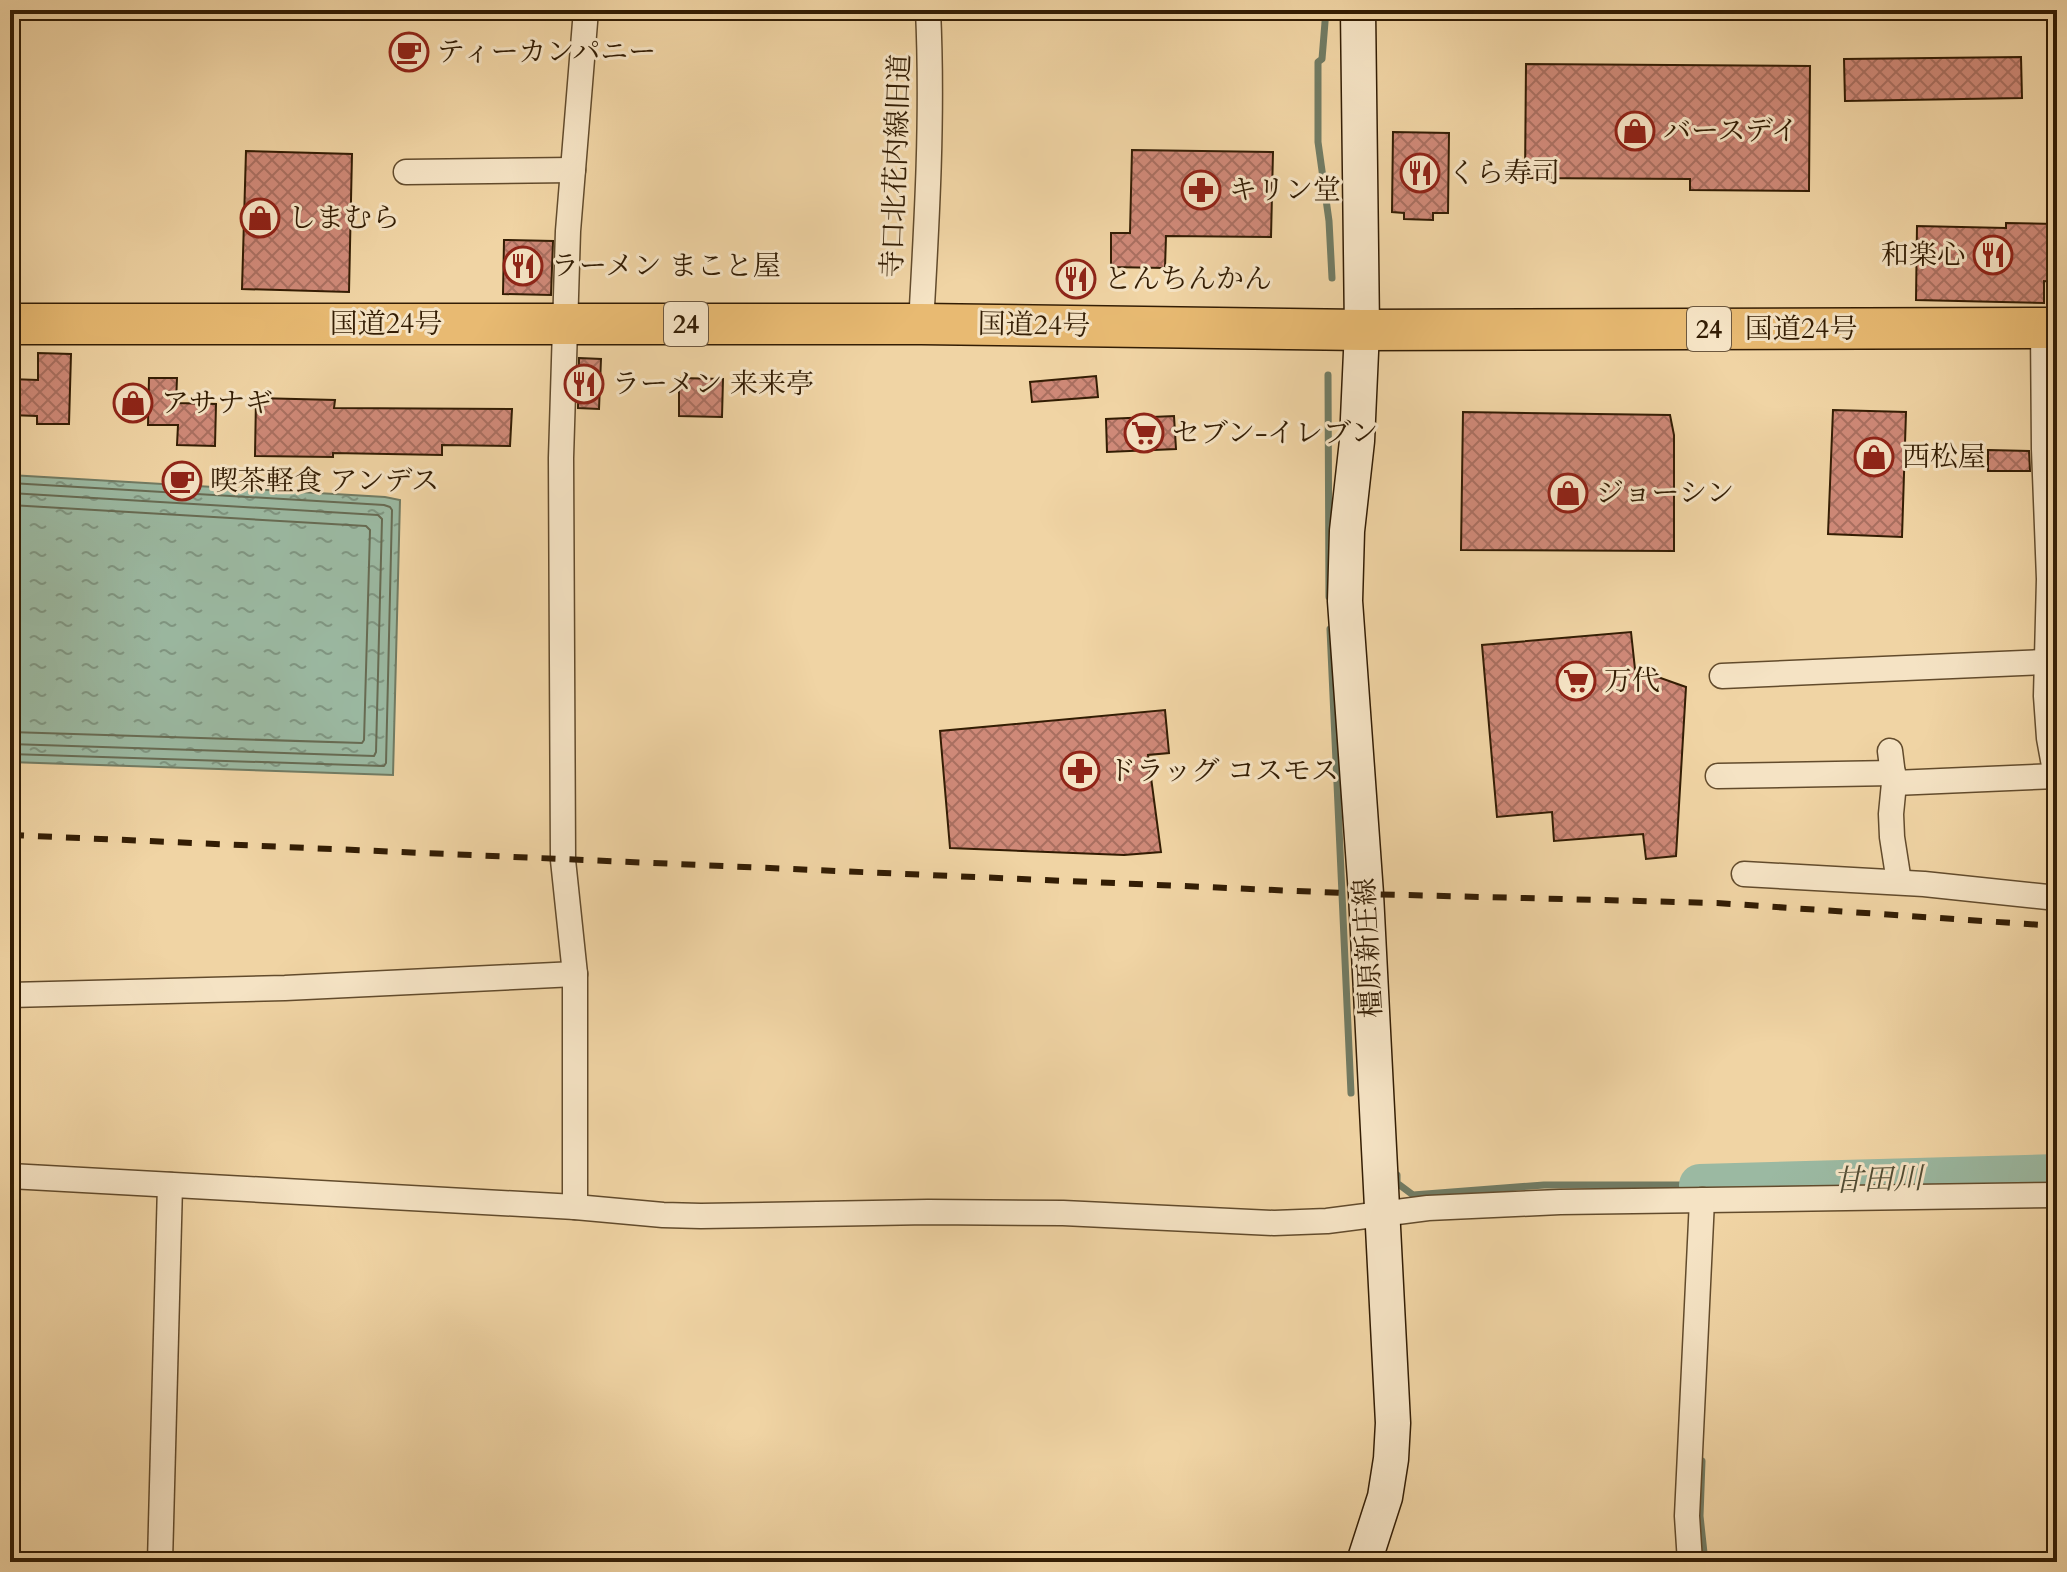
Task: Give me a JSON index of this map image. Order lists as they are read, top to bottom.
{
  "streets": {
    "highway": ["国道24号", "24"],
    "main road": ["橿原新庄線"],
    "street": ["寺口北花内線旧道"]
  },
  "crossings": [
    ["寺口北花内線旧道", "国道24号"],
    ["国道24号", "橿原新庄線"]
  ],
  "water": ["甘田川"],
  "places": {
    "cafe": ["ティーカンパニー", "喫茶軽食 アンデス"],
    "shop": [
      "バースデイ",
      "しまむら",
      "アサナギ",
      "西松屋",
      "ジョーシン"
    ],
    "restaurant": [
      "くら寿司",
      "和楽心",
      "ラーメン まこと屋",
      "とんちんかん",
      "ラーメン 来来亭"
    ],
    "pharmacy": ["キリン堂", "ドラッグ コスモス"],
    "supermarket": ["セブン-イレブン", "万代"]
  }
}
